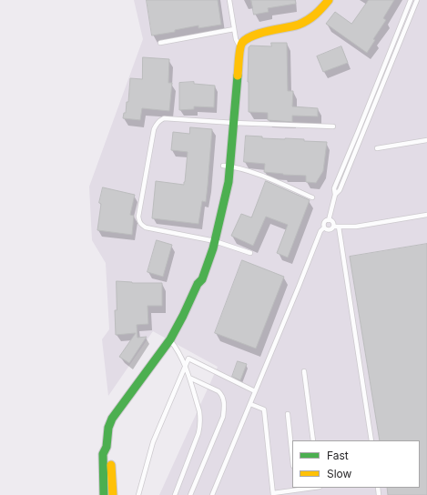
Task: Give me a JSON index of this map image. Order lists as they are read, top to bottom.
{
  "legend": ["Fast", "Slow"]
}
